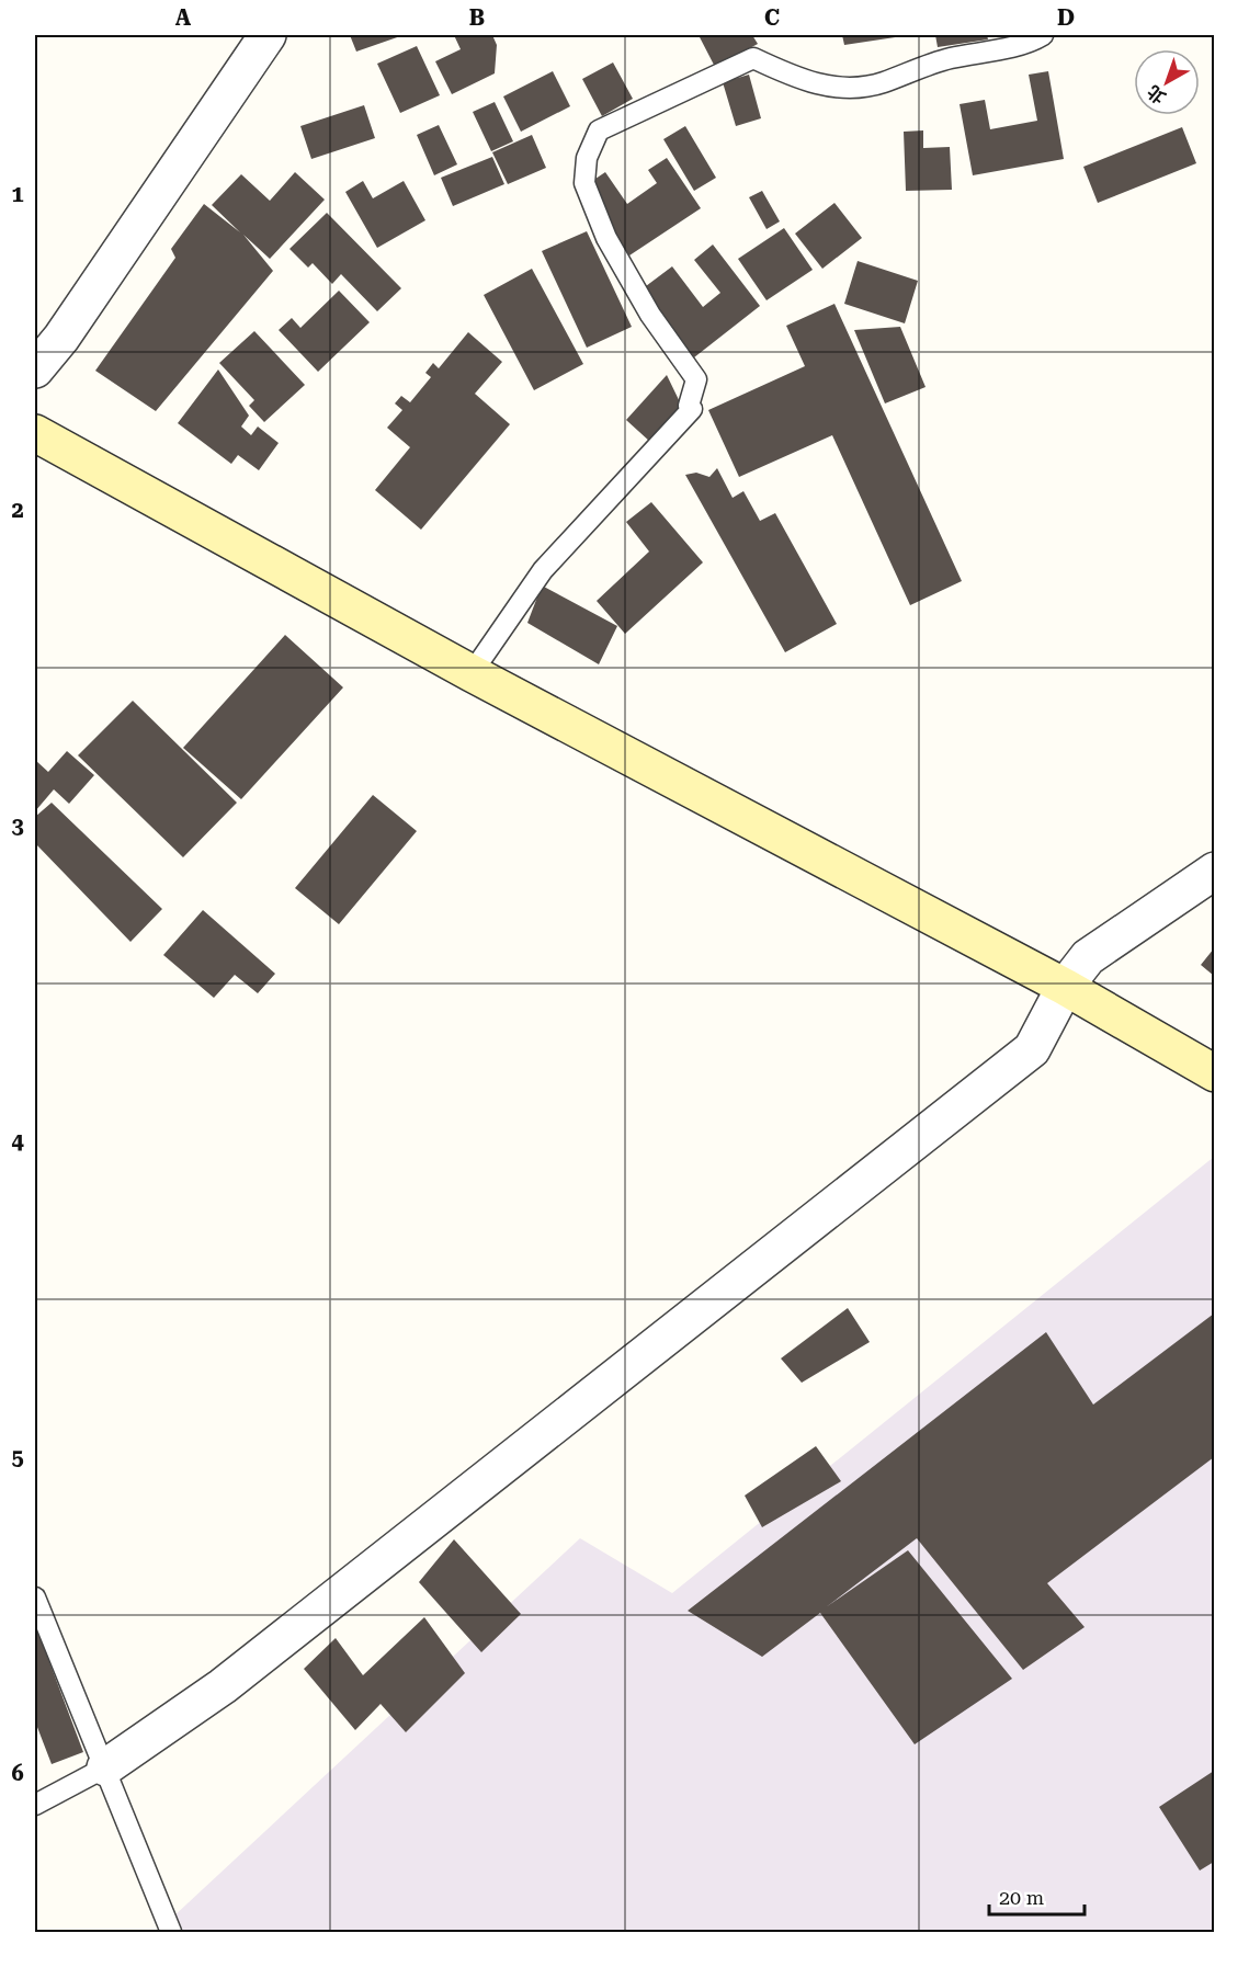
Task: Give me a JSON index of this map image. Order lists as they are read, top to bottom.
{
  "scale_bar": "20 m",
  "north": "bottom left",
  "grid": {
    "columns": [
      "A",
      "B",
      "C",
      "D"
    ],
    "rows": [
      "1",
      "2",
      "3",
      "4",
      "5",
      "6"
    ]
  }
}
